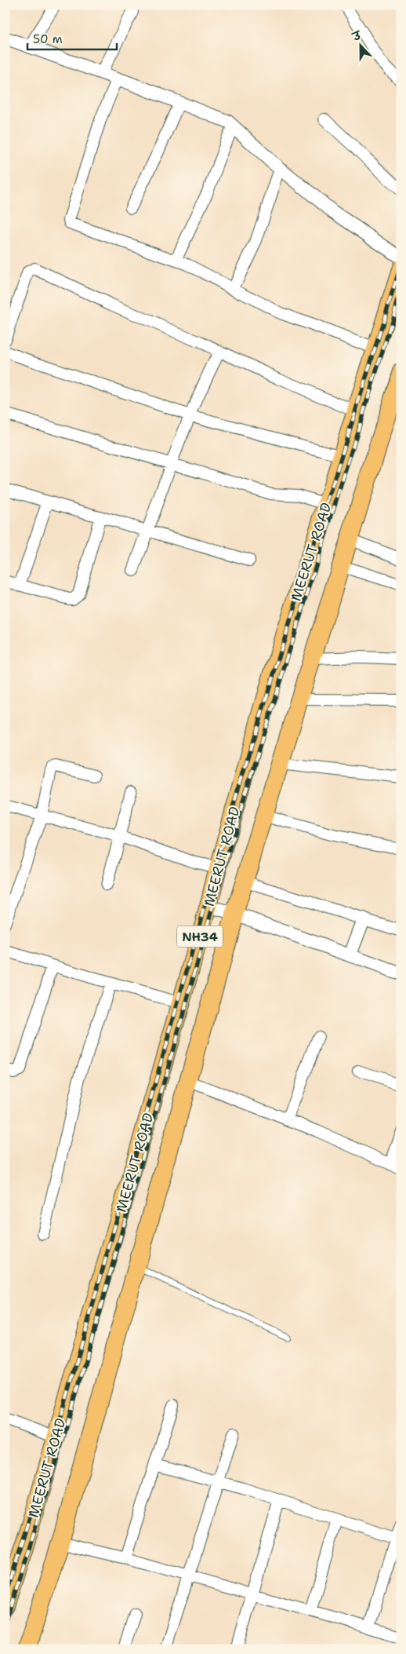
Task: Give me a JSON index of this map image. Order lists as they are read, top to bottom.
{
  "streets": {
    "highway": ["MEERUT ROAD", "NH34"]
  },
  "scale_bar": "50 m",
  "north": "top"
}
